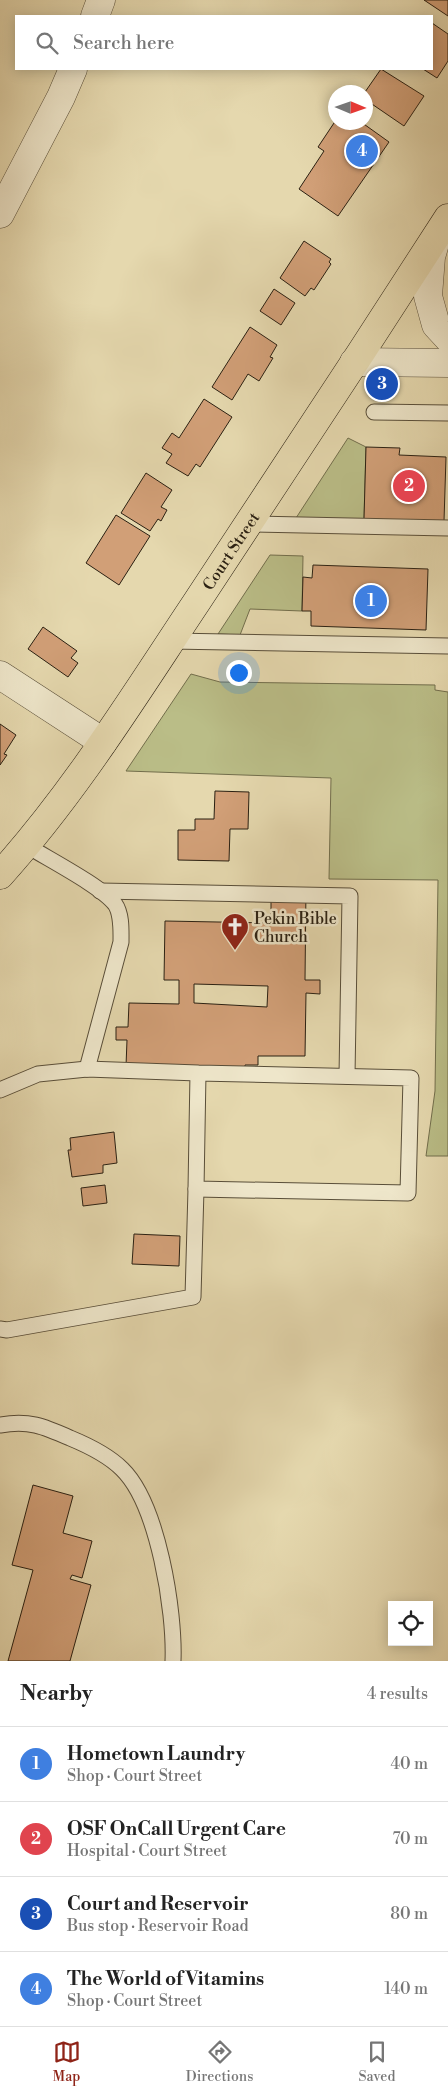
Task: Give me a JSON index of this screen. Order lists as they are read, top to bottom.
{
  "streets": {
    "main road": ["Court Street"]
  },
  "places": {
    "church": ["Pekin Bible Church"]
  },
  "north": "right",
  "page": {
    "search": "Search here",
    "pins": [
      "4",
      "3",
      "2",
      "1"
    ],
    "heading": ["Nearby", "4 results"],
    "list": [
      {
        "mark": "1",
        "name": "Hometown Laundry",
        "note": "Shop · Court Street",
        "value": "40 m"
      },
      {
        "mark": "2",
        "name": "OSF OnCall Urgent Care",
        "note": "Hospital · Court Street",
        "value": "70 m"
      },
      {
        "mark": "3",
        "name": "Court and Reservoir",
        "note": "Bus stop · Reservoir Road",
        "value": "80 m"
      },
      {
        "mark": "4",
        "name": "The World of Vitamins",
        "note": "Shop · Court Street",
        "value": "140 m"
      }
    ],
    "nav": ["Map", "Directions", "Saved"]
  }
}
